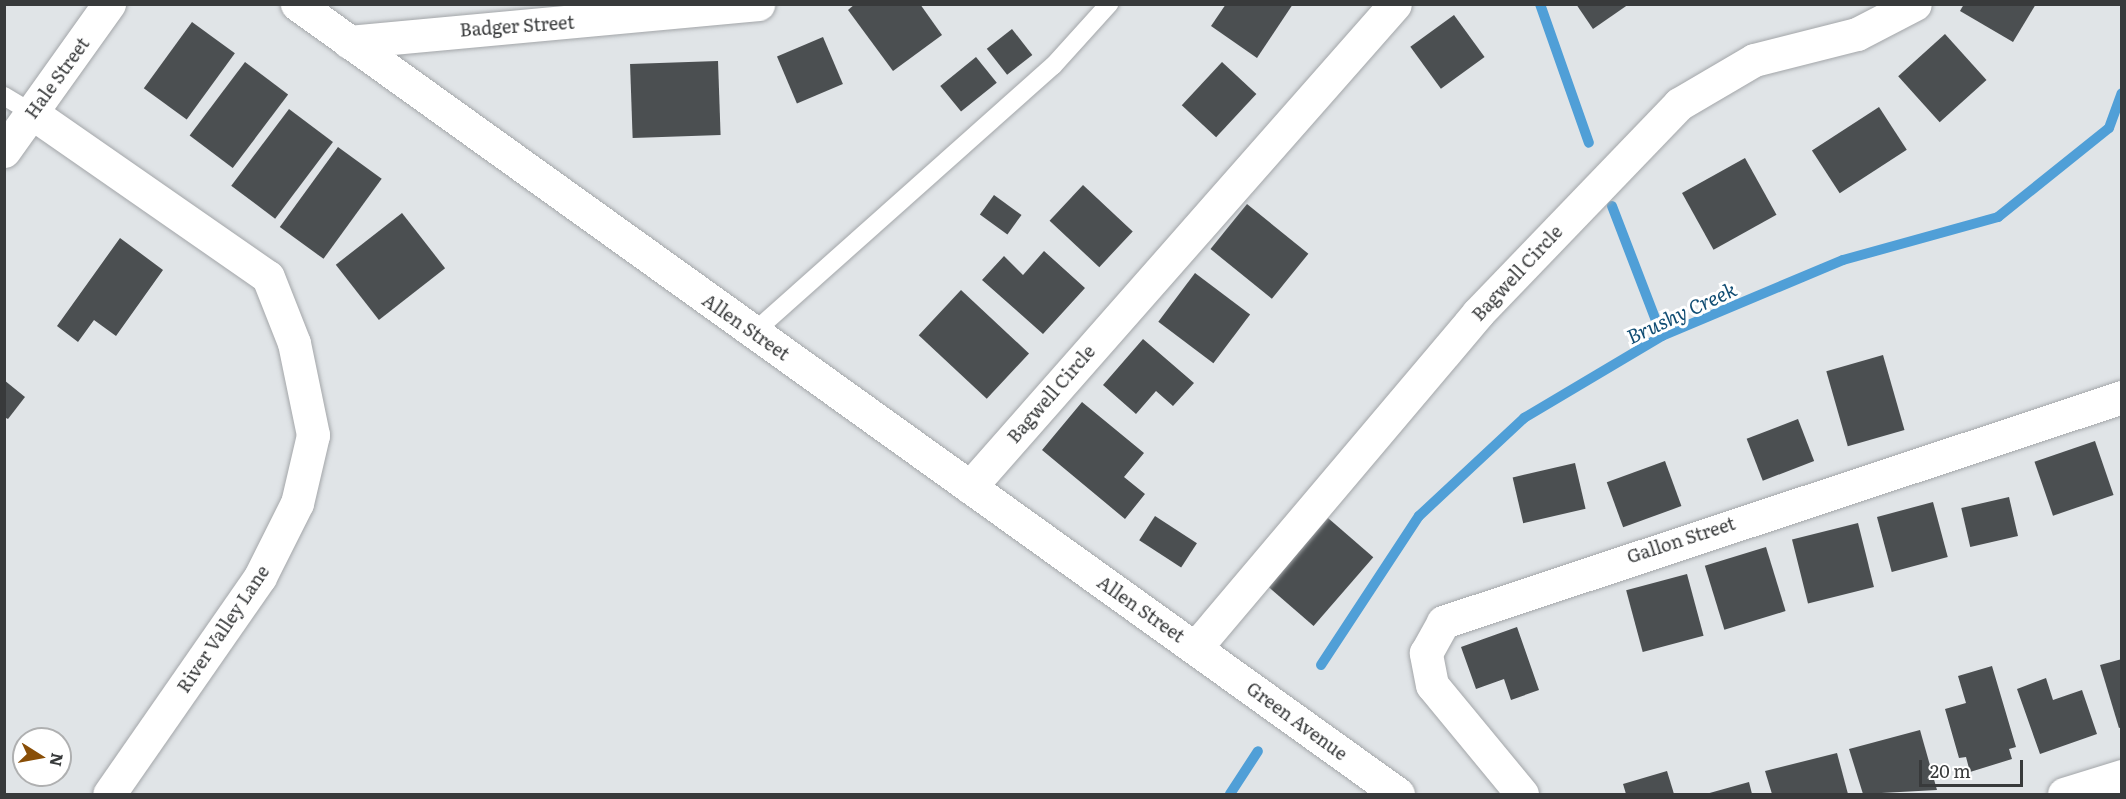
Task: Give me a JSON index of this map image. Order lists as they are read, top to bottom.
{
  "streets": {
    "street": [
      "Badger Street",
      "Hale Street",
      "Bagwell Circle",
      "Allen Street",
      "Gallon Street",
      "River Valley Lane",
      "Green Avenue"
    ]
  },
  "crossings": [
    ["Badger Street", "Allen Street"],
    ["Hale Street", "River Valley Lane"],
    ["Bagwell Circle", "Allen Street"],
    ["Bagwell Circle", "Green Avenue"],
    ["Allen Street", "Green Avenue"]
  ],
  "water": ["Brushy Creek"],
  "scale_bar": "20 m",
  "north": "right"
}
